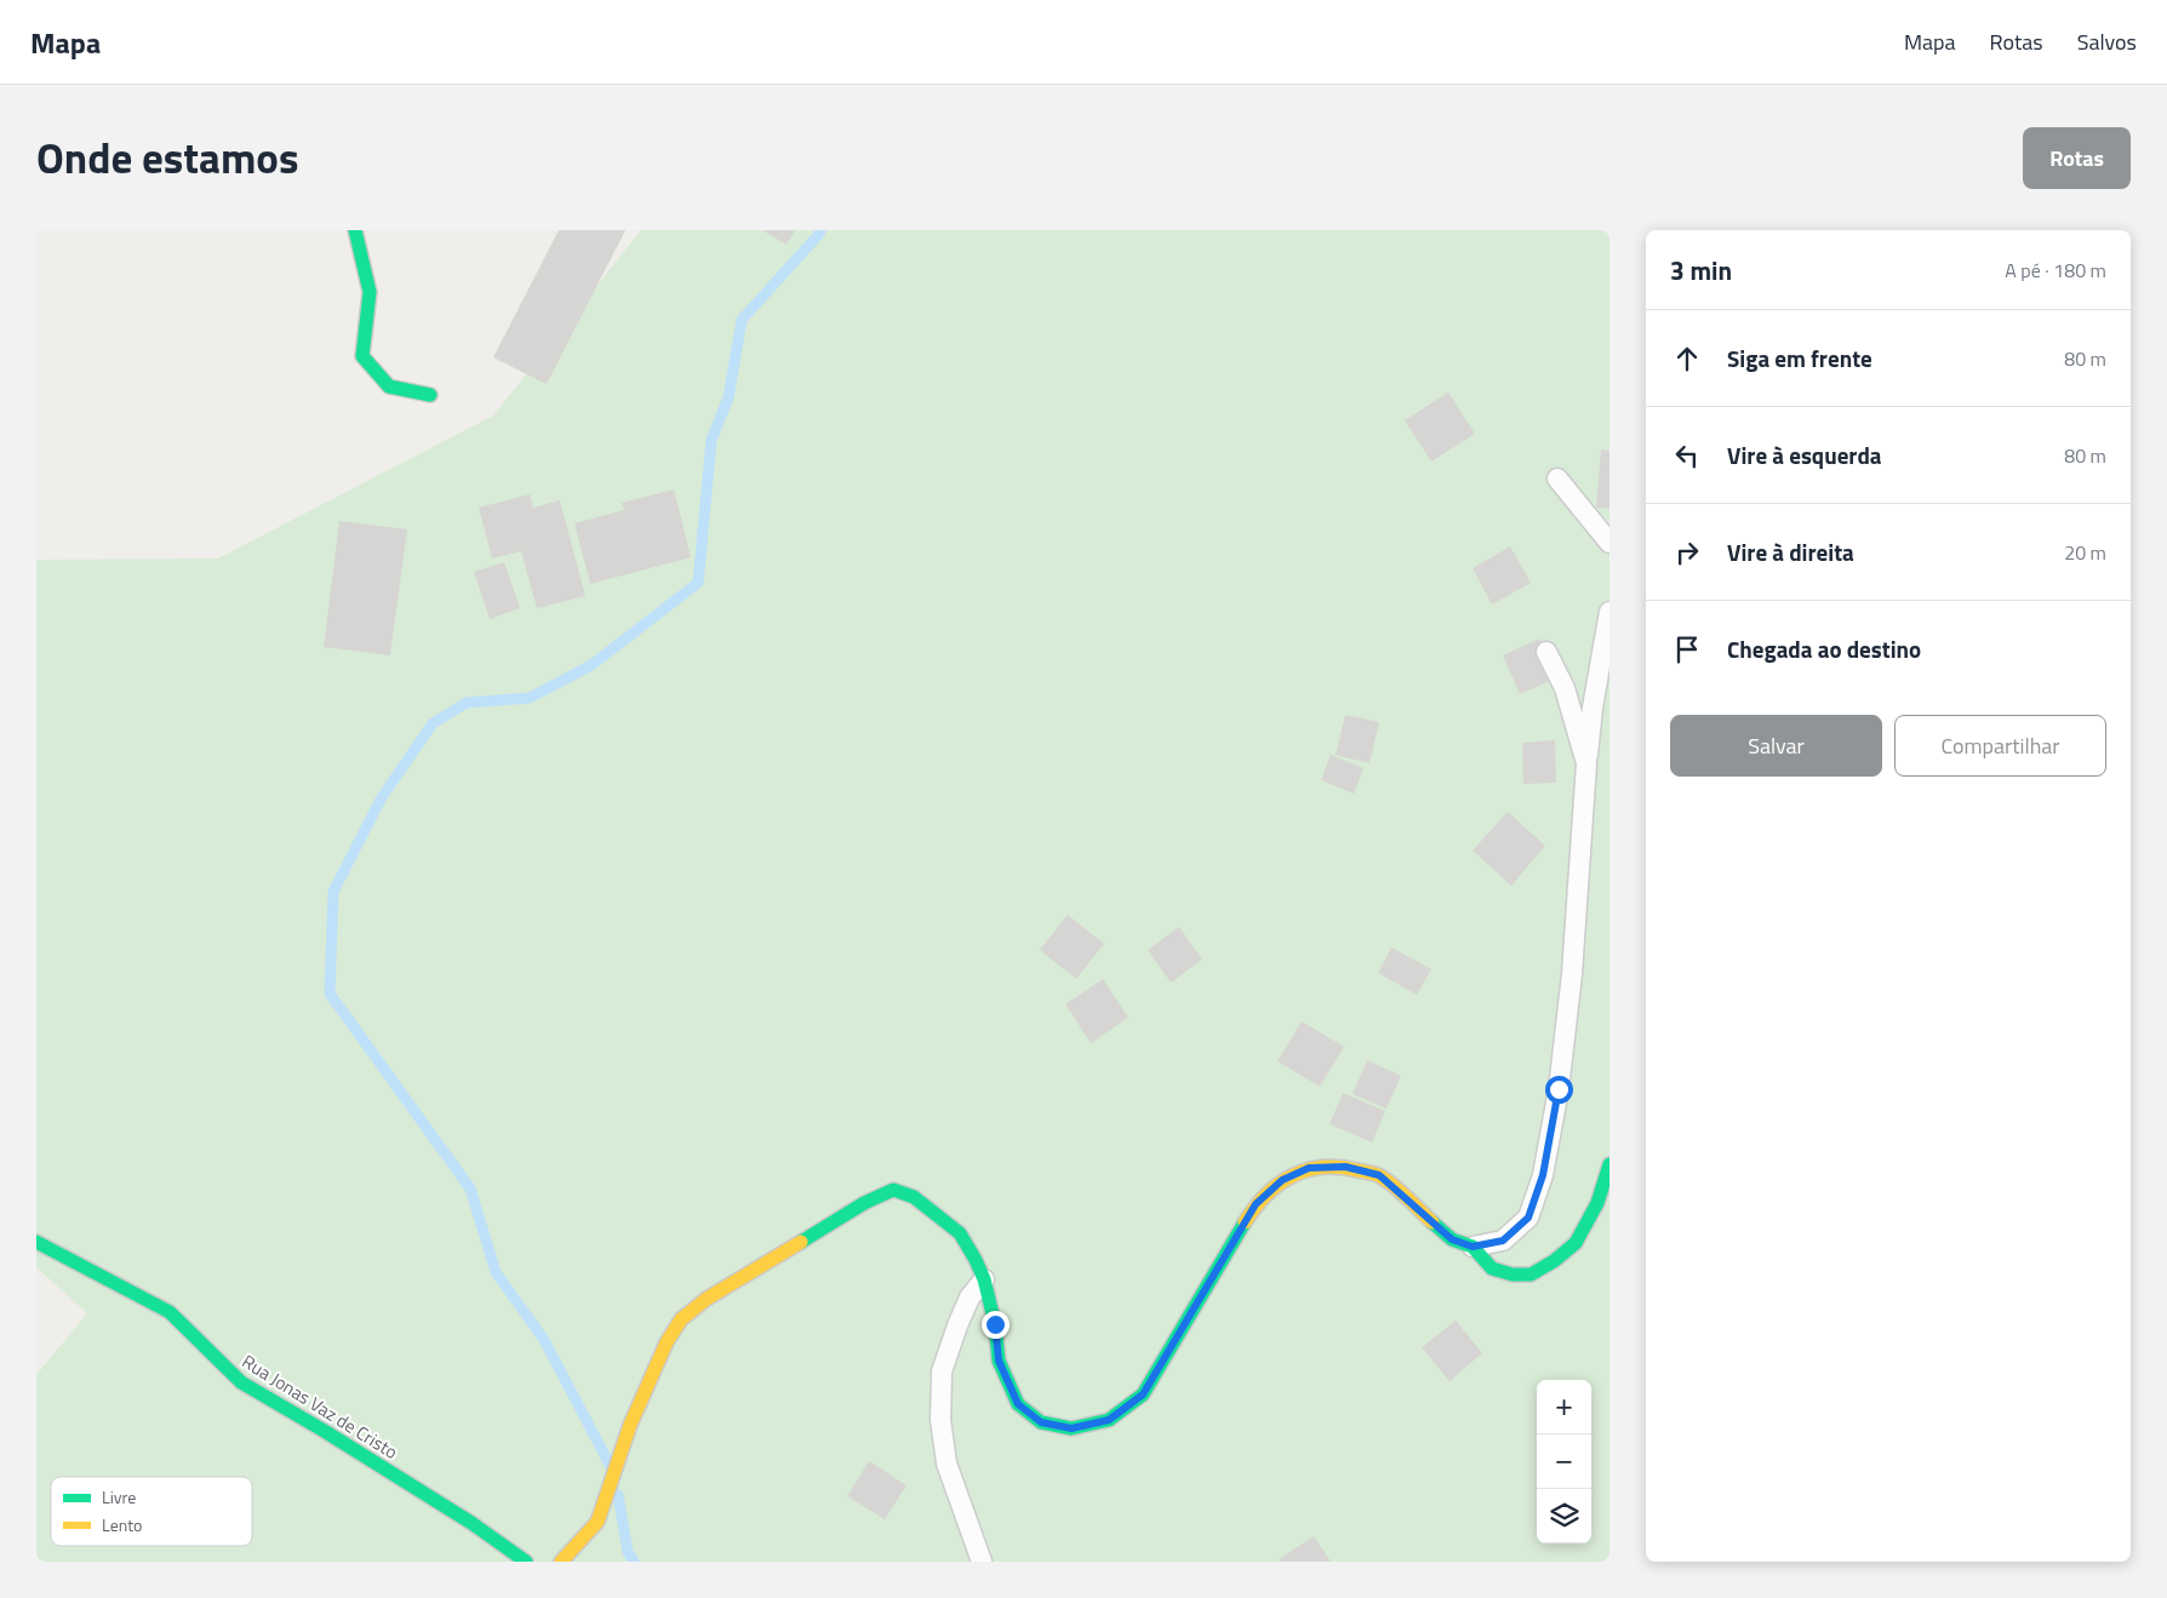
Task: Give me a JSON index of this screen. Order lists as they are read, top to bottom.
{
  "streets": {
    "street": ["Rua Jonas Vaz de Cristo"]
  },
  "legend": ["Livre", "Lento"],
  "page": {
    "header": "Mapa",
    "nav": ["Mapa", "Rotas", "Salvos"],
    "title": "Onde estamos",
    "buttons": [
      "Rotas",
      ["Salvar", "Compartilhar"]
    ],
    "heading": ["3 min", "A pé · 180 m"],
    "list": [
      ["Siga em frente", "80 m"],
      ["Vire à esquerda", "80 m"],
      ["Vire à direita", "20 m"],
      "Chegada ao destino"
    ],
    "map_buttons": ["+", "−"]
  }
}
